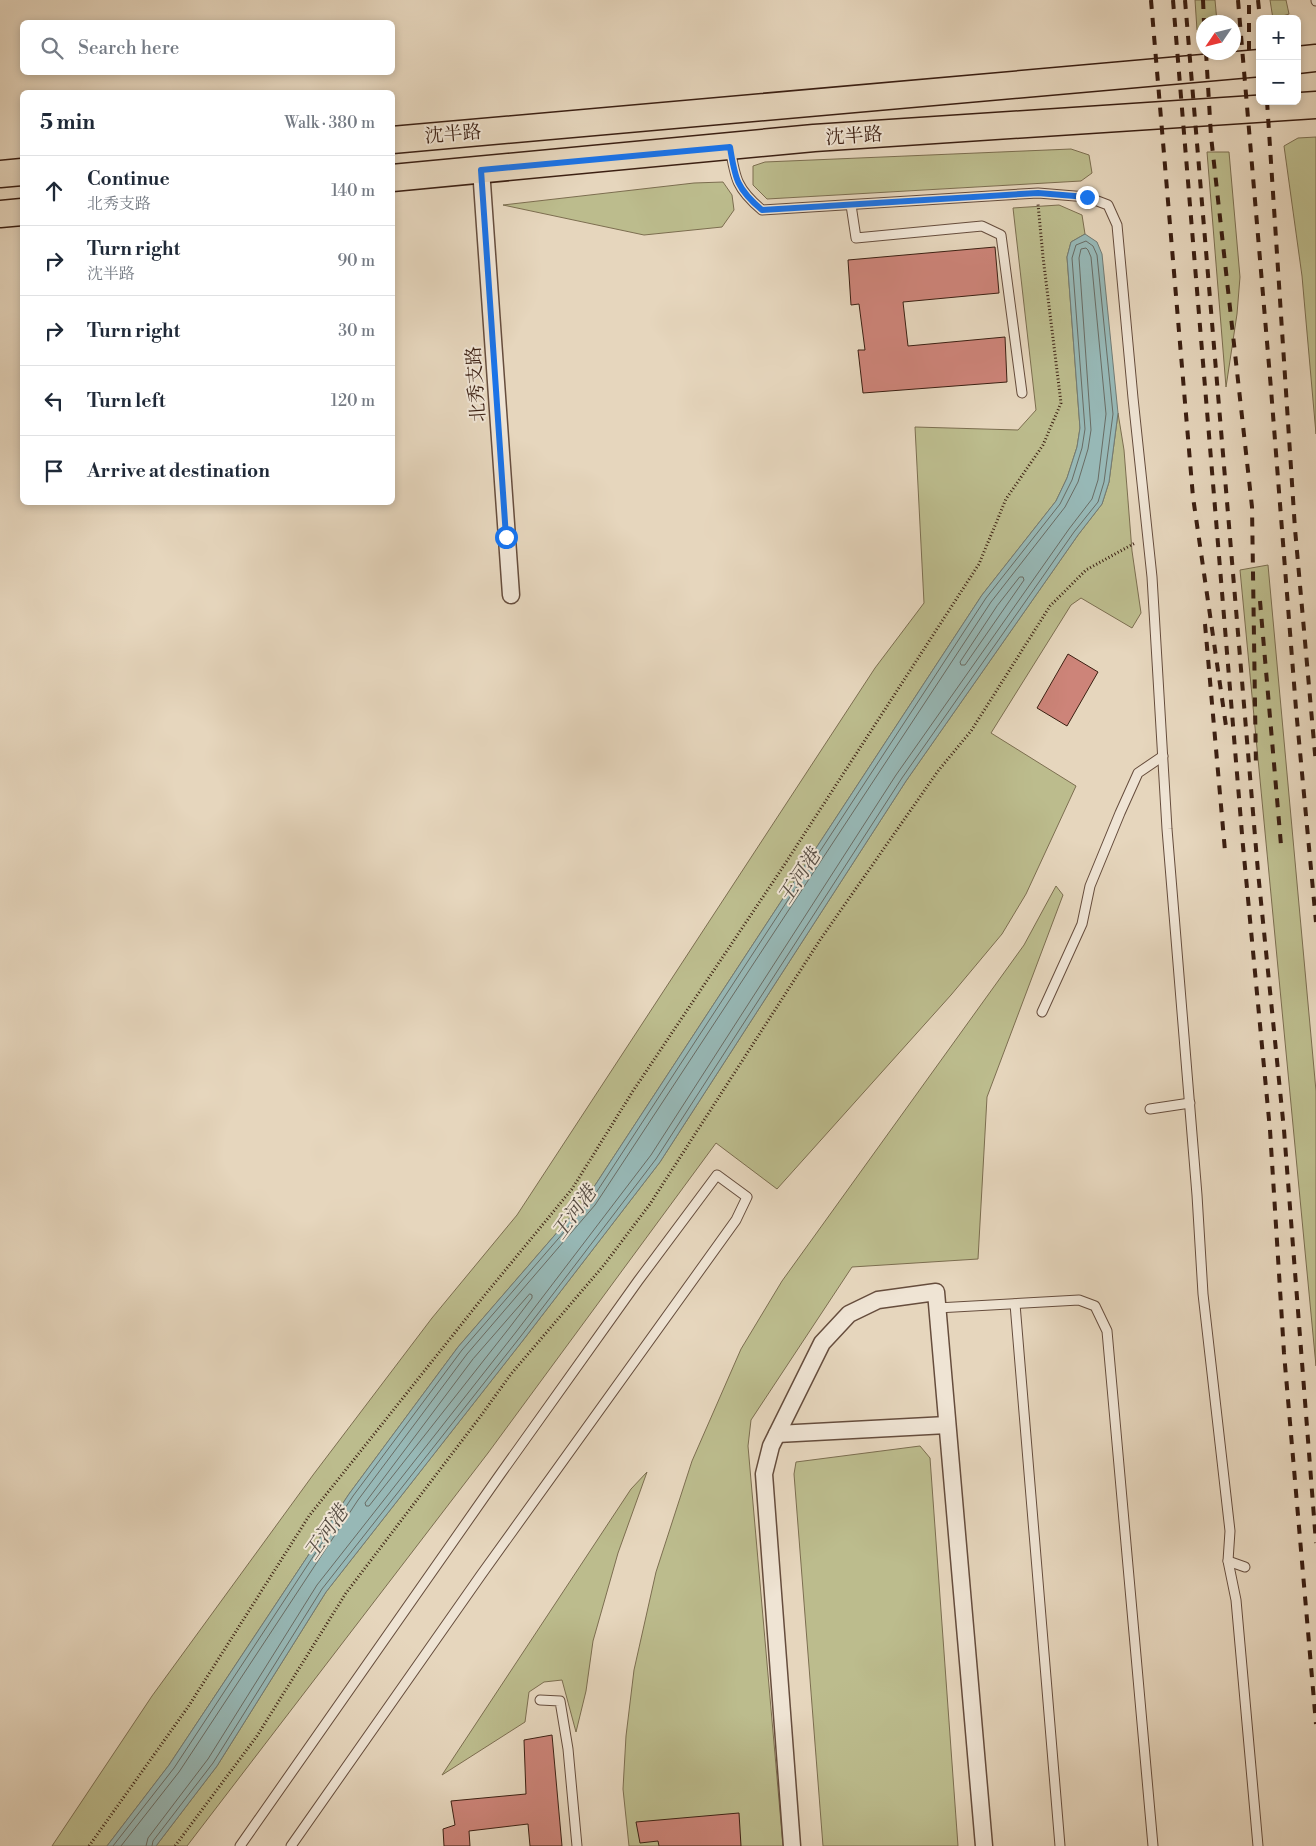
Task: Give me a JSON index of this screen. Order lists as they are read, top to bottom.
{
  "streets": {
    "main road": ["沈半路"],
    "street": ["北秀支路"]
  },
  "crossings": [
    ["沈半路", "北秀支路"]
  ],
  "water": ["王河港"],
  "north": "bottom left",
  "page": {
    "map_buttons": ["+", "−"],
    "search": "Search here",
    "heading": ["5 min", "Walk · 380 m"],
    "list": [
      ["Continue", "北秀支路", "140 m"],
      ["Turn right", "沈半路", "90 m"],
      ["Turn right", "30 m"],
      ["Turn left", "120 m"],
      "Arrive at destination"
    ]
  }
}
